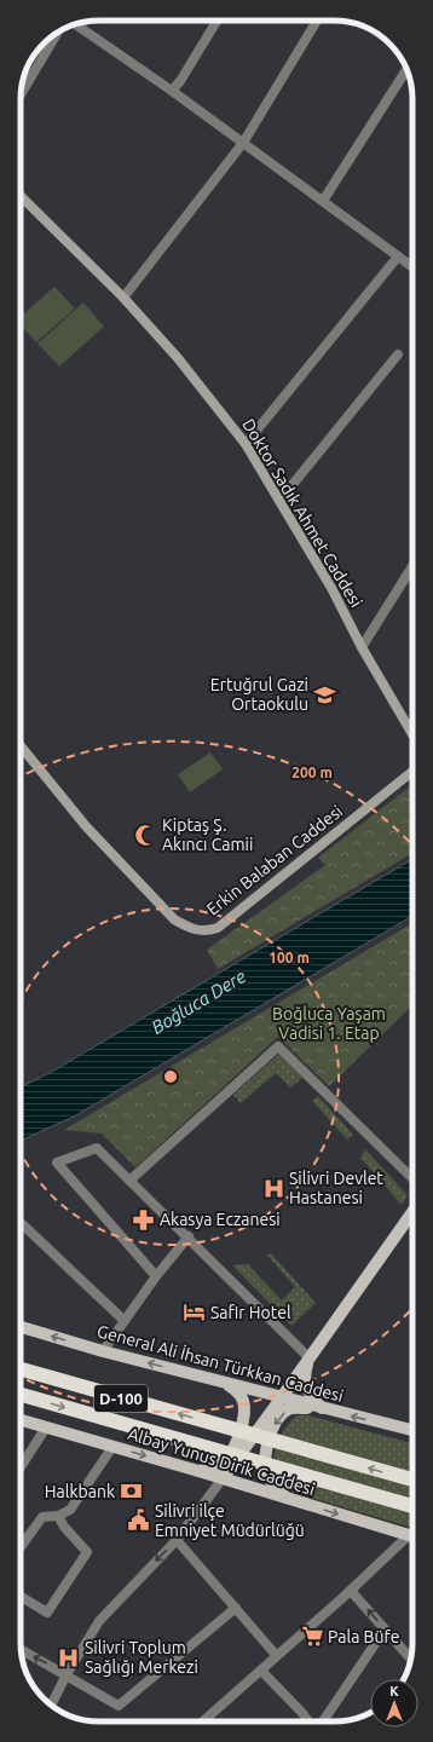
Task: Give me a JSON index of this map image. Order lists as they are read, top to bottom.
{
  "streets": {
    "highway": ["D-100"],
    "main road": ["General Ali İhsan Türkkan Caddesi", "Albay Yunus Dirik Caddesi"],
    "street": ["Doktor Sadık Ahmet Caddesi", "Erkin Balaban Caddesi"]
  },
  "one_way": ["General Ali İhsan Türkkan Caddesi", "Albay Yunus Dirik Caddesi"],
  "water": ["Boğluca Dere"],
  "parks": ["Boğluca Yaşam Vadisi 1. Etap"],
  "places": {
    "school or university": ["Ertuğrul Gazi Ortaokulu"],
    "mosque": ["Kiptaş Ş. Akıncı Camii"],
    "hospital": ["Silivri Devlet Hastanesi", "Silivri Toplum Sağlığı Merkezi"],
    "pharmacy": ["Akasya Eczanesi"],
    "hotel": ["Safir Hotel"],
    "bank": ["Halkbank"],
    "public building": ["Silivri ilçe Emniyet Müdürlüğü"],
    "supermarket": ["Pala Büfe"]
  },
  "north": "top",
  "rings": ["200 m", "100 m"]
}
